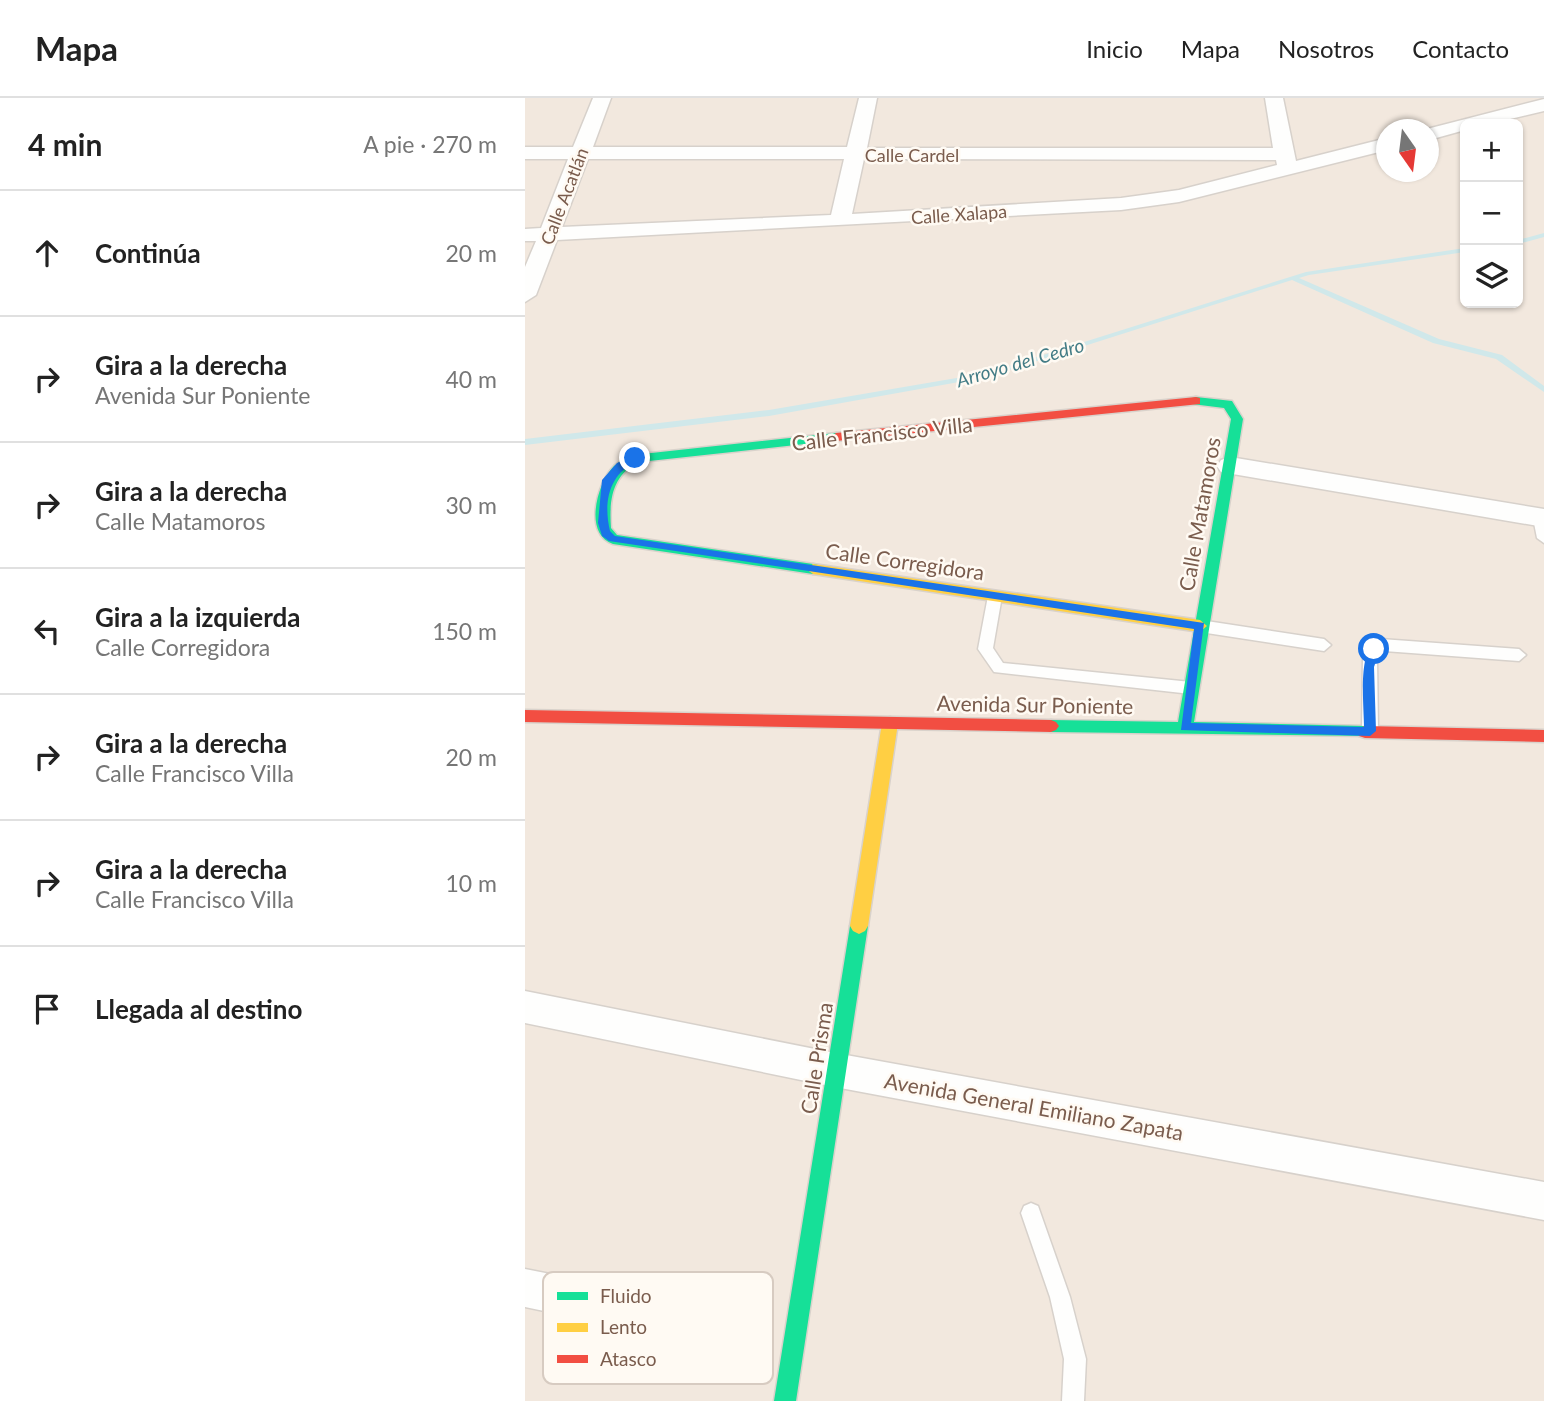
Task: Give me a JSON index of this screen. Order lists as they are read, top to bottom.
{
  "streets": {
    "street": [
      "Calle Cardel",
      "Calle Acatlán",
      "Calle Xalapa",
      "Calle Francisco Villa",
      "Calle Matamoros",
      "Calle Corregidora",
      "Avenida Sur Poniente",
      "Calle Prisma",
      "Avenida General Emiliano Zapata"
    ]
  },
  "crossings": [
    ["Calle Cardel", "Calle Acatlán"],
    ["Calle Cardel", "Calle Xalapa"],
    ["Calle Acatlán", "Calle Xalapa"],
    ["Calle Francisco Villa", "Calle Matamoros"],
    ["Calle Francisco Villa", "Calle Corregidora"],
    ["Calle Matamoros", "Calle Corregidora"],
    ["Calle Matamoros", "Avenida Sur Poniente"],
    ["Avenida Sur Poniente", "Calle Prisma"],
    ["Calle Prisma", "Avenida General Emiliano Zapata"]
  ],
  "water": ["Arroyo del Cedro"],
  "legend": ["Fluido", "Lento", "Atasco"],
  "north": "bottom",
  "page": {
    "header": "Mapa",
    "nav": [
      "Inicio",
      "Mapa",
      "Nosotros",
      "Contacto"
    ],
    "heading": ["4 min", "A pie · 270 m"],
    "map_buttons": ["+", "−"],
    "list": [
      ["Continúa", "20 m"],
      ["Gira a la derecha", "Avenida Sur Poniente", "40 m"],
      ["Gira a la derecha", "Calle Matamoros", "30 m"],
      ["Gira a la izquierda", "Calle Corregidora", "150 m"],
      ["Gira a la derecha", "Calle Francisco Villa", "20 m"],
      ["Gira a la derecha", "Calle Francisco Villa", "10 m"],
      "Llegada al destino"
    ]
  }
}
